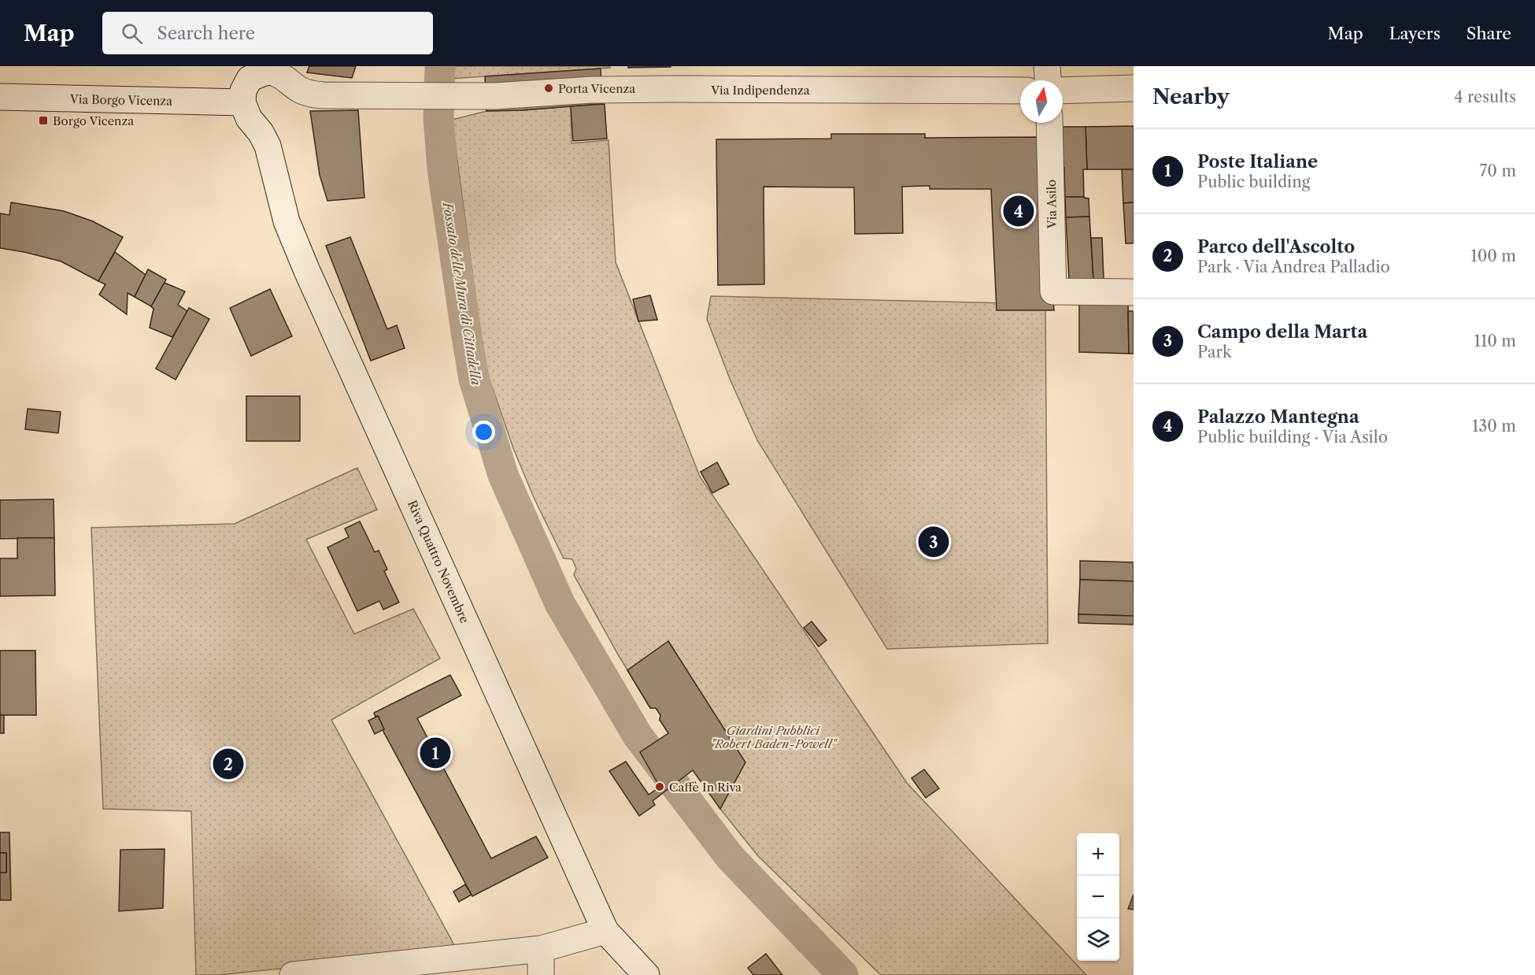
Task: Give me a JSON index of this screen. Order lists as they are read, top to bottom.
{
  "streets": {
    "street": [
      "Via Indipendenza",
      "Via Borgo Vicenza",
      "Via Asilo",
      "Riva Quattro Novembre"
    ]
  },
  "crossings": [
    ["Via Borgo Vicenza", "Riva Quattro Novembre"]
  ],
  "water": ["Fossato delle Mura di Cittadella"],
  "parks": ["Giardini Pubblici \"Robert Baden-Powell\""],
  "places": {
    "other": ["Porta Vicenza", "Caffè In Riva"],
    "transit": ["Borgo Vicenza"]
  },
  "north": "top",
  "page": {
    "header": "Map",
    "search": "Search here",
    "nav": ["Map", "Layers", "Share"],
    "heading": ["Nearby", "4 results"],
    "list": [
      {
        "mark": "1",
        "name": "Poste Italiane",
        "note": "Public building",
        "value": "70 m"
      },
      {
        "mark": "2",
        "name": "Parco dell'Ascolto",
        "note": "Park · Via Andrea Palladio",
        "value": "100 m"
      },
      {
        "mark": "3",
        "name": "Campo della Marta",
        "note": "Park",
        "value": "110 m"
      },
      {
        "mark": "4",
        "name": "Palazzo Mantegna",
        "note": "Public building · Via Asilo",
        "value": "130 m"
      }
    ],
    "pins": [
      "4",
      "3",
      "1",
      "2"
    ],
    "map_buttons": ["+", "−"]
  }
}
